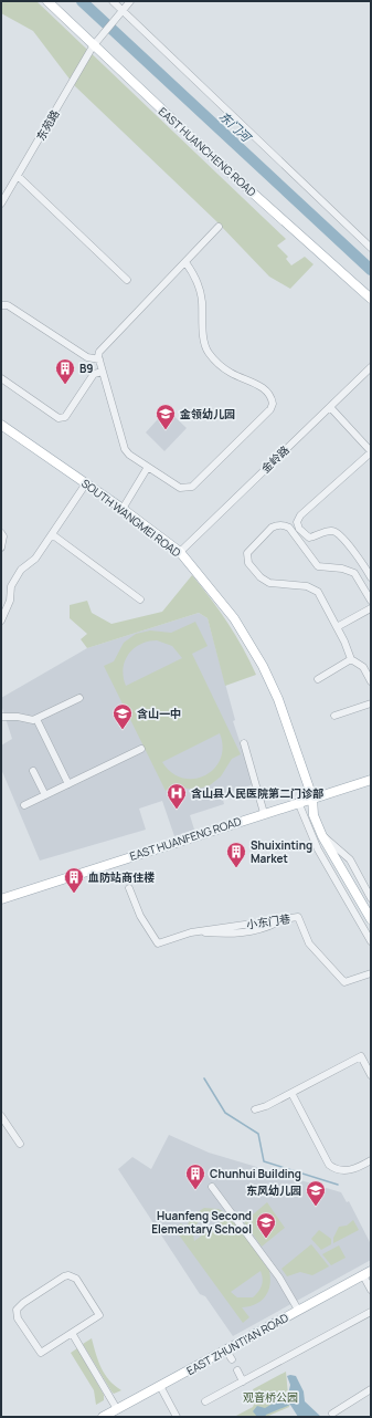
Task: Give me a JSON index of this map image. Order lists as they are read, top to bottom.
{
  "streets": {
    "main road": [
      "EAST HUANCHENG ROAD",
      "SOUTH WANGMEI ROAD",
      "EAST HUANFENG ROAD",
      "EAST ZHUNTI'AN ROAD"
    ],
    "street": ["东苑路", "金岭路", "小东门巷"]
  },
  "crossings": [
    ["东苑路", "EAST HUANCHENG ROAD"],
    ["金岭路", "SOUTH WANGMEI ROAD"],
    ["SOUTH WANGMEI ROAD", "EAST HUANFENG ROAD"]
  ],
  "water": ["东门河"],
  "parks": ["观音桥公园"],
  "places": {
    "building": [
      "B9",
      "Shuixinting Market",
      "血防站商住楼",
      "Chunhui Building"
    ],
    "school or university": [
      "金领幼儿园",
      "含山一中",
      "东风幼儿园",
      "Huanfeng Second Elementary School"
    ],
    "hospital": ["含山县人民医院第二门诊部"]
  }
}
